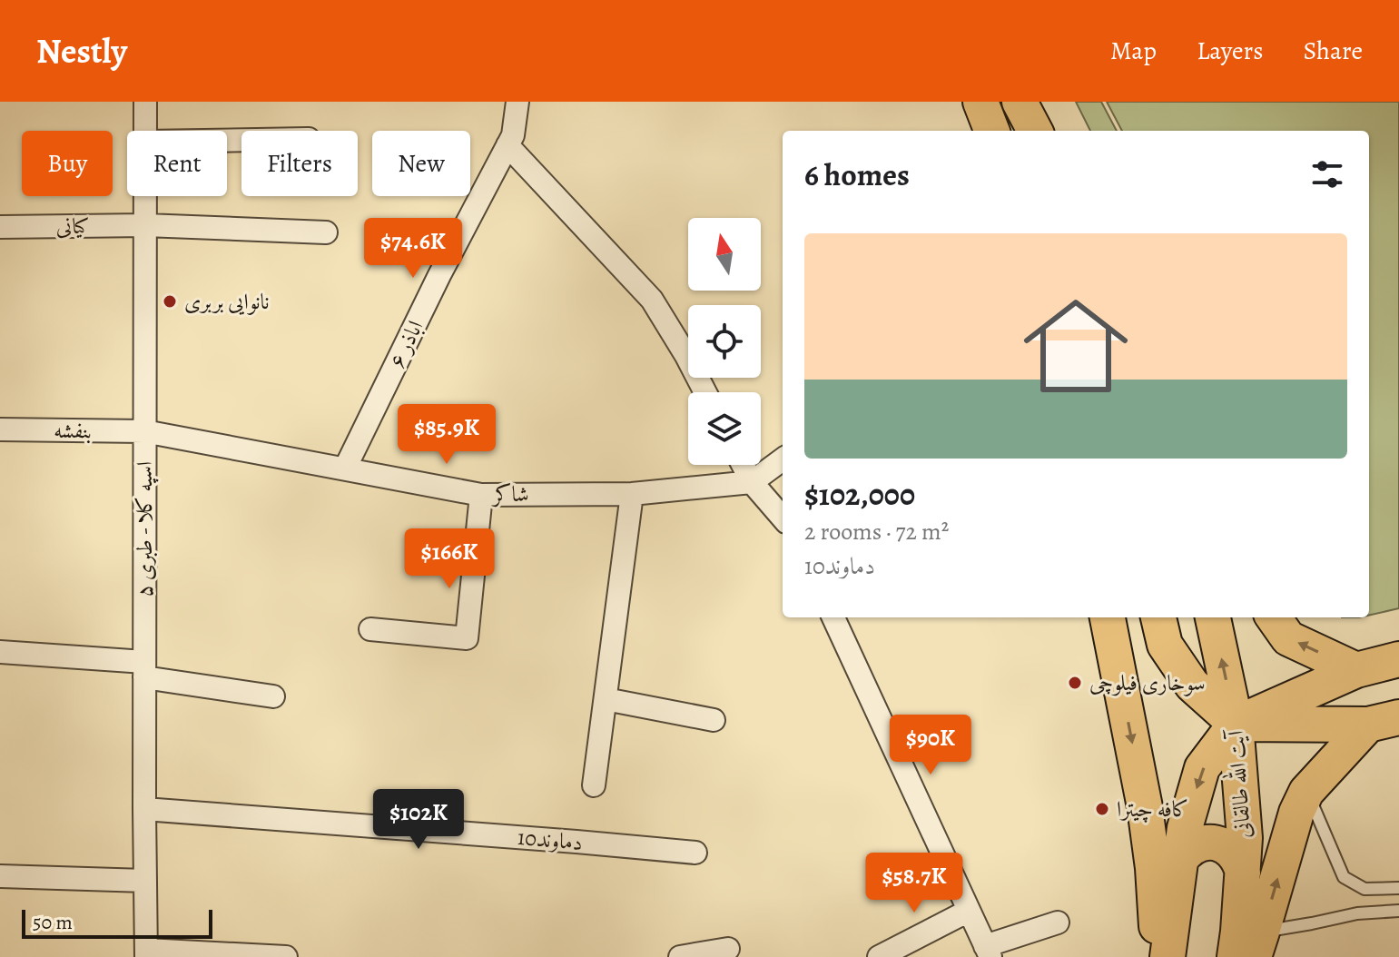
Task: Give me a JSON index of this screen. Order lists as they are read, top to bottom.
{
  "streets": {
    "main road": ["آیت الله طالقانی"],
    "street": [
      "کیانی",
      "اباذر ۶",
      "بنفشه",
      "شاکر",
      "اسپه کلا - طبری ۵",
      "دماوند10"
    ]
  },
  "crossings": [
    ["کیانی", "اسپه کلا - طبری ۵"],
    ["اباذر ۶", "شاکر"],
    ["بنفشه", "شاکر"],
    ["بنفشه", "اسپه کلا - طبری ۵"],
    ["شاکر", "اسپه کلا - طبری ۵"],
    ["اسپه کلا - طبری ۵", "دماوند10"]
  ],
  "places": ["نانوایی بربری", "سوخاری فیلوچی", "کافه چیترا"],
  "scale_bar": "50 m",
  "north": "top",
  "page": {
    "header": "Nestly",
    "nav": ["Map", "Layers", "Share"],
    "chip": [
      "Buy",
      "Rent",
      "Filters",
      "New"
    ],
    "heading": "6 homes",
    "price": [
      "$74.6K",
      "$85.9K",
      "$166K",
      "$90K",
      "$102K",
      "$58.7K"
    ],
    "list": [
      {
        "name": "$102,000",
        "note": "2 rooms · 72 m² · دماوند10"
      }
    ],
    "scale": "50 m"
  }
}
